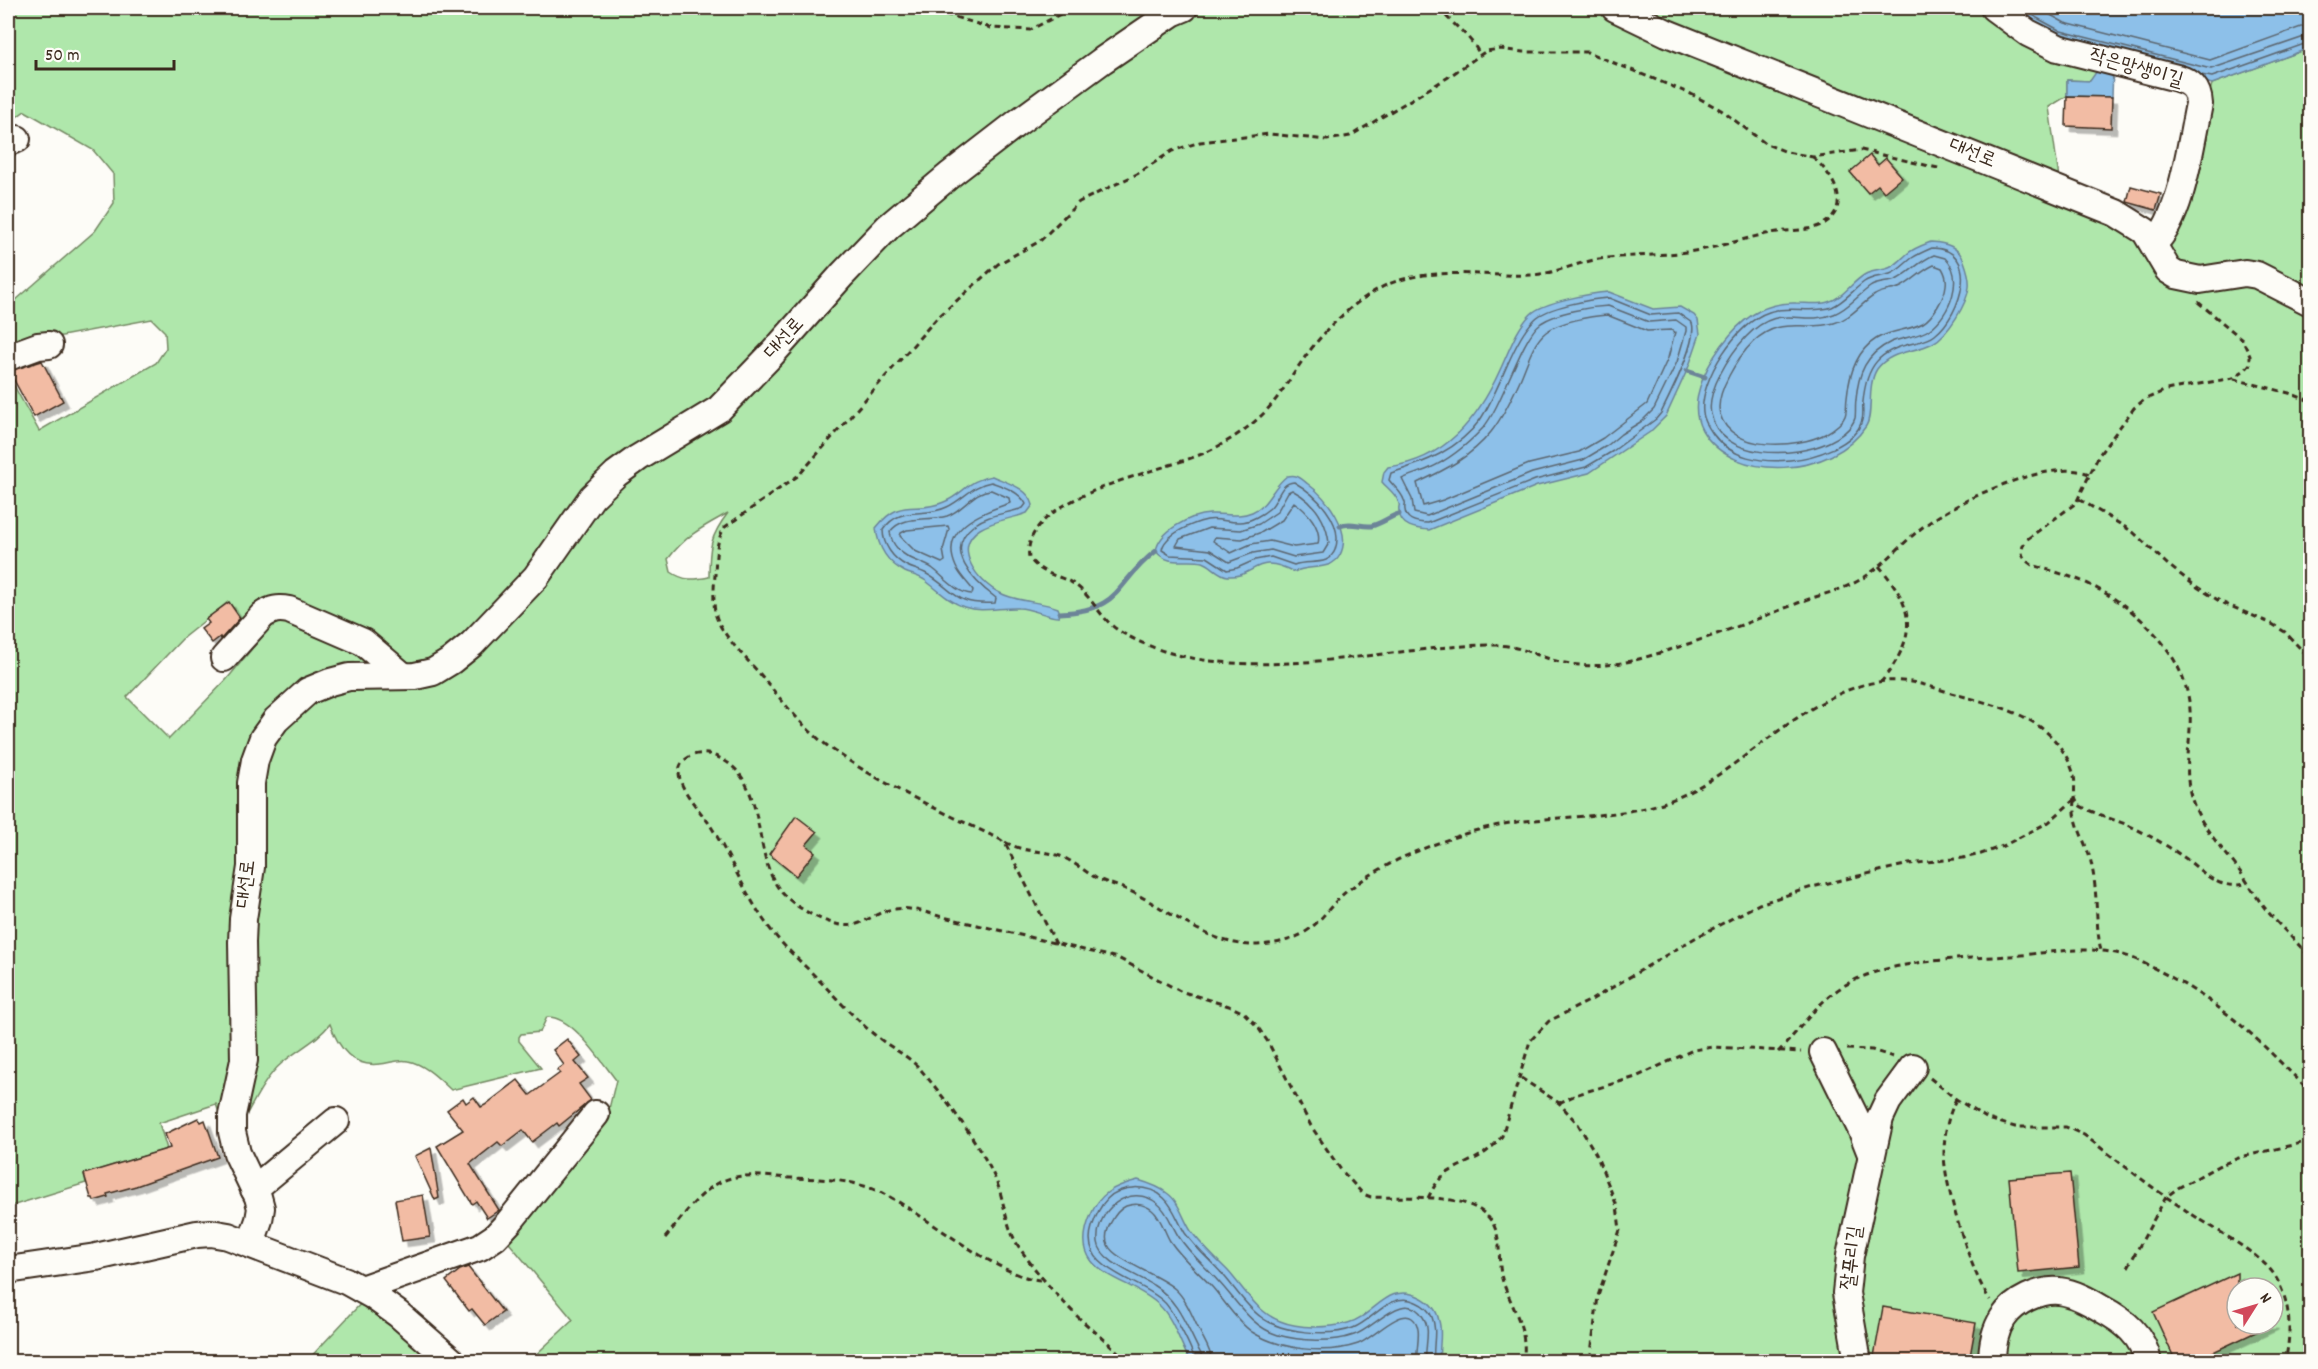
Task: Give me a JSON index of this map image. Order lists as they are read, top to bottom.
{
  "streets": {
    "lane": ["작은망생이길", "대선로", "잘푸리길"]
  },
  "crossings": [
    ["작은망생이길", "대선로"]
  ],
  "scale_bar": "50 m",
  "north": "top right"
}
